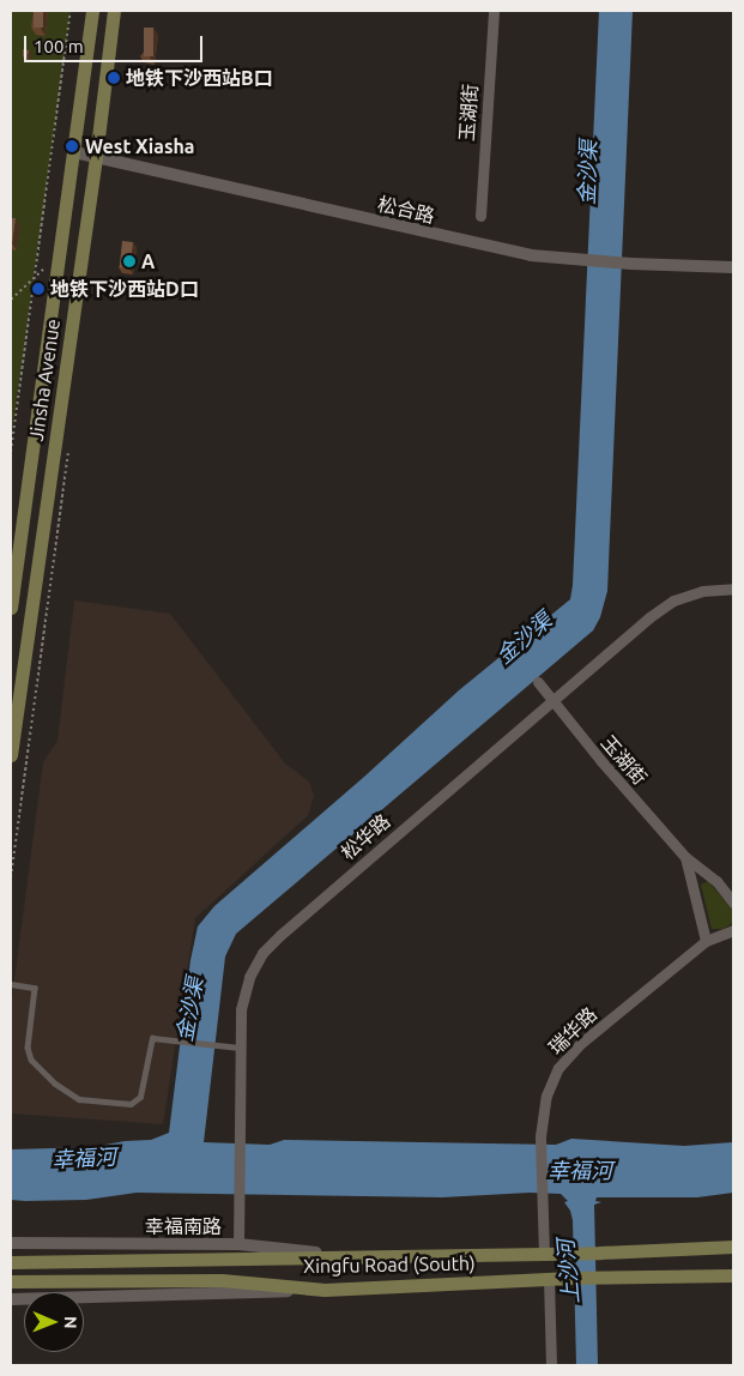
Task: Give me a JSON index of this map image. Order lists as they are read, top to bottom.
{
  "streets": {
    "main road": ["Jinsha Avenue", "Xingfu Road (South)"],
    "street": [
      "玉湖街",
      "松合路",
      "松华路",
      "瑞华路",
      "幸福南路"
    ]
  },
  "crossings": [
    ["玉湖街", "松华路"],
    ["玉湖街", "瑞华路"],
    ["松合路", "Jinsha Avenue"],
    ["松华路", "幸福南路"],
    ["瑞华路", "Xingfu Road (South)"],
    ["幸福南路", "Xingfu Road (South)"]
  ],
  "water": ["金沙渠", "幸福河", "上沙河"],
  "places": [
    "地铁下沙西站B口",
    "West Xiasha",
    "A",
    "地铁下沙西站D口"
  ],
  "scale_bar": "100 m",
  "north": "right"
}
